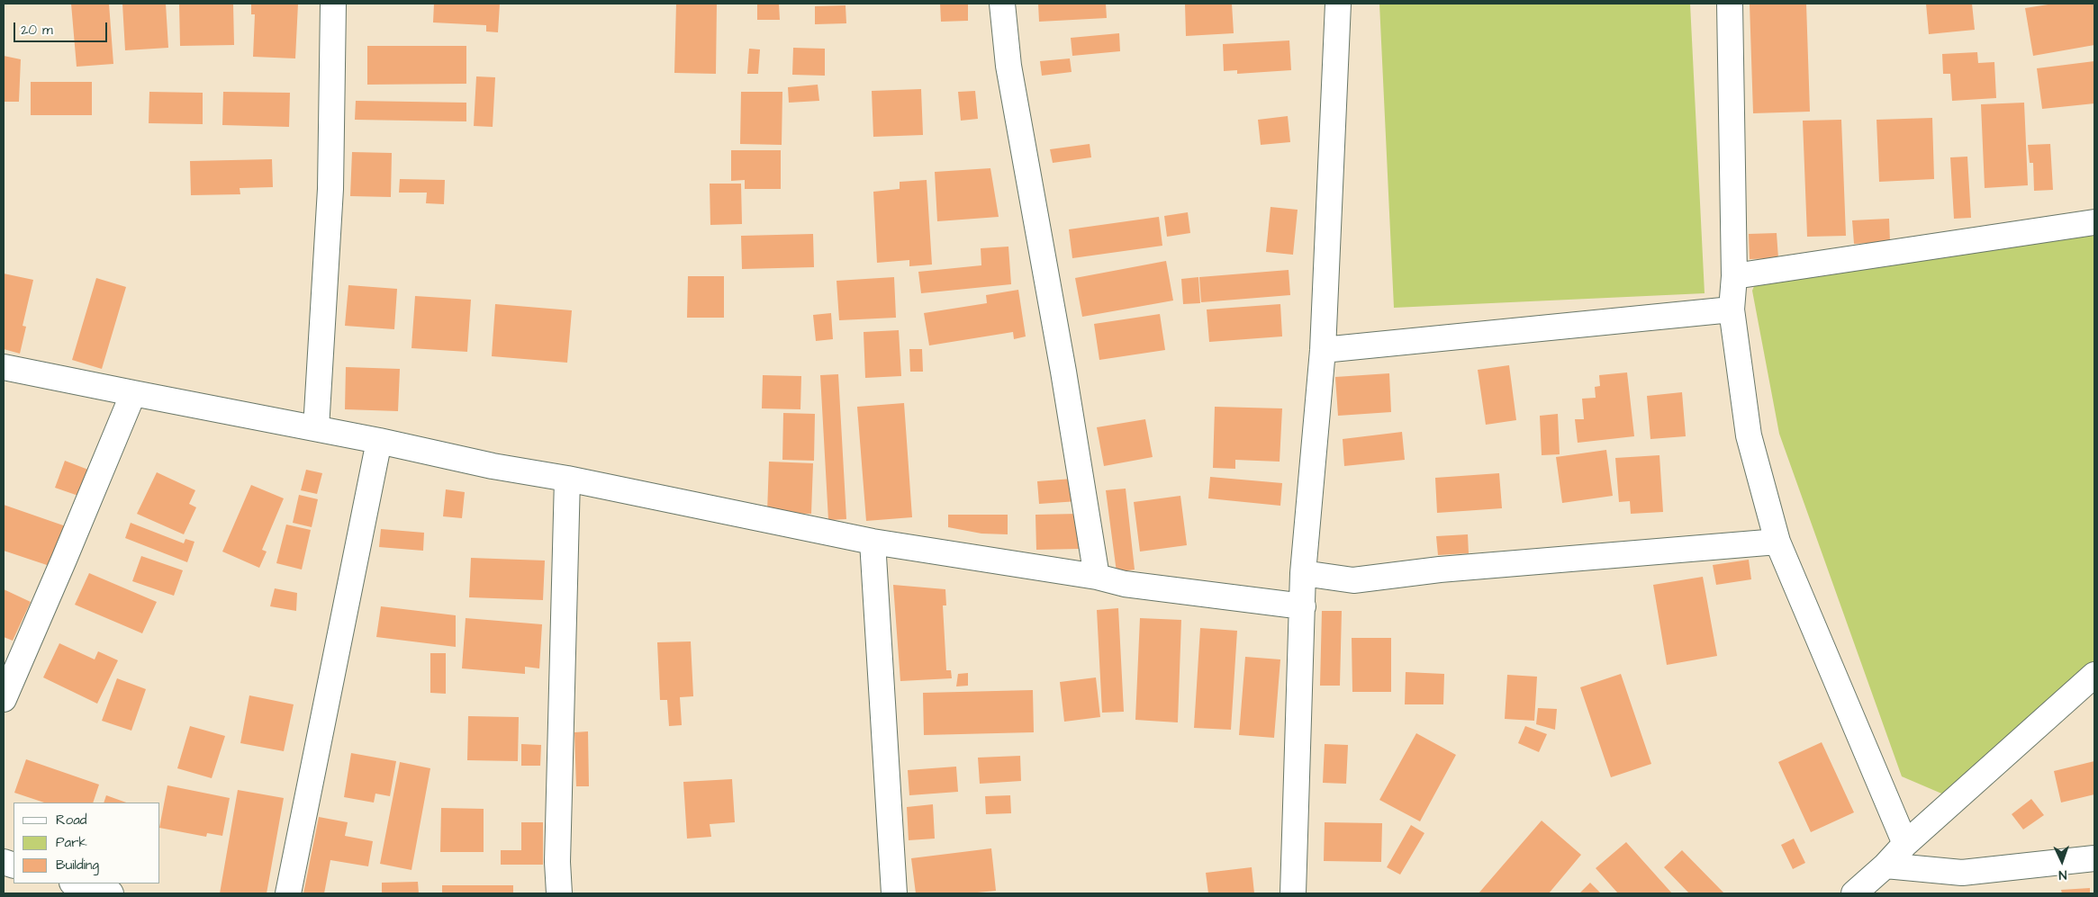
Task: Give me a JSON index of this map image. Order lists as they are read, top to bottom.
{
  "legend": ["Road", "Park", "Building"],
  "scale_bar": "20 m",
  "north": "bottom"
}
